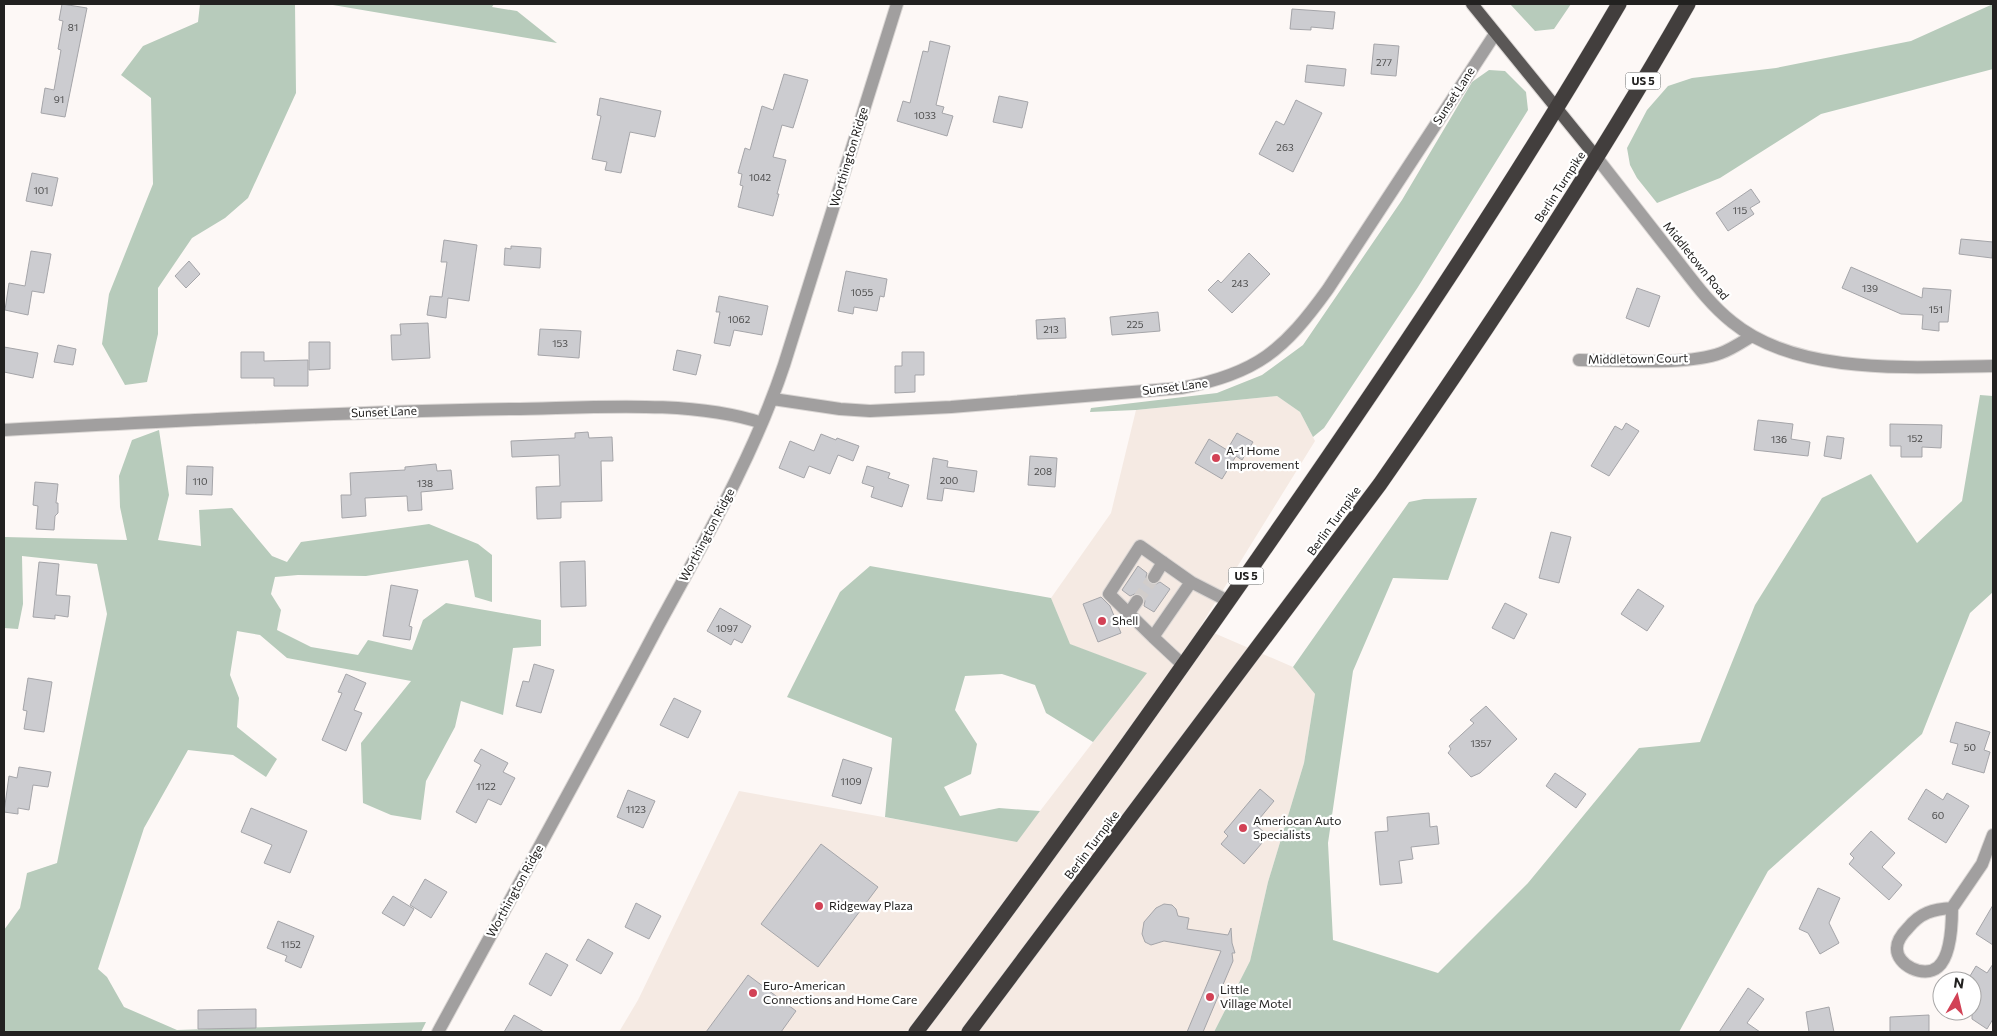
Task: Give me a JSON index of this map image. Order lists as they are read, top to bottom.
{
  "streets": {
    "highway": ["US 5", "Berlin Turnpike"],
    "main road": ["Middletown Road"],
    "street": ["Sunset Lane", "Worthington Ridge", "Middletown Court"]
  },
  "crossings": [
    ["US 5", "Middletown Road"],
    ["Sunset Lane", "Worthington Ridge"],
    ["Sunset Lane", "Middletown Road"],
    ["Berlin Turnpike", "Middletown Road"],
    ["Middletown Road", "Middletown Court"]
  ],
  "places": [
    "A-1 Home Improvement",
    "Shell",
    "Ameriocan Auto Specialists",
    "Ridgeway Plaza",
    "Euro-American Connections and Home Care",
    "Little Village Motel"
  ],
  "house_numbers": [
    "81",
    "277",
    "91",
    "1033",
    "263",
    "1042",
    "101",
    "115",
    "243",
    "139",
    "1055",
    "151",
    "1062",
    "225",
    "213",
    "153",
    "152",
    "136",
    "208",
    "200",
    "110",
    "138",
    "1097",
    "1357",
    "50",
    "1109",
    "1122",
    "1123",
    "60",
    "1152"
  ],
  "north": "top"
}
